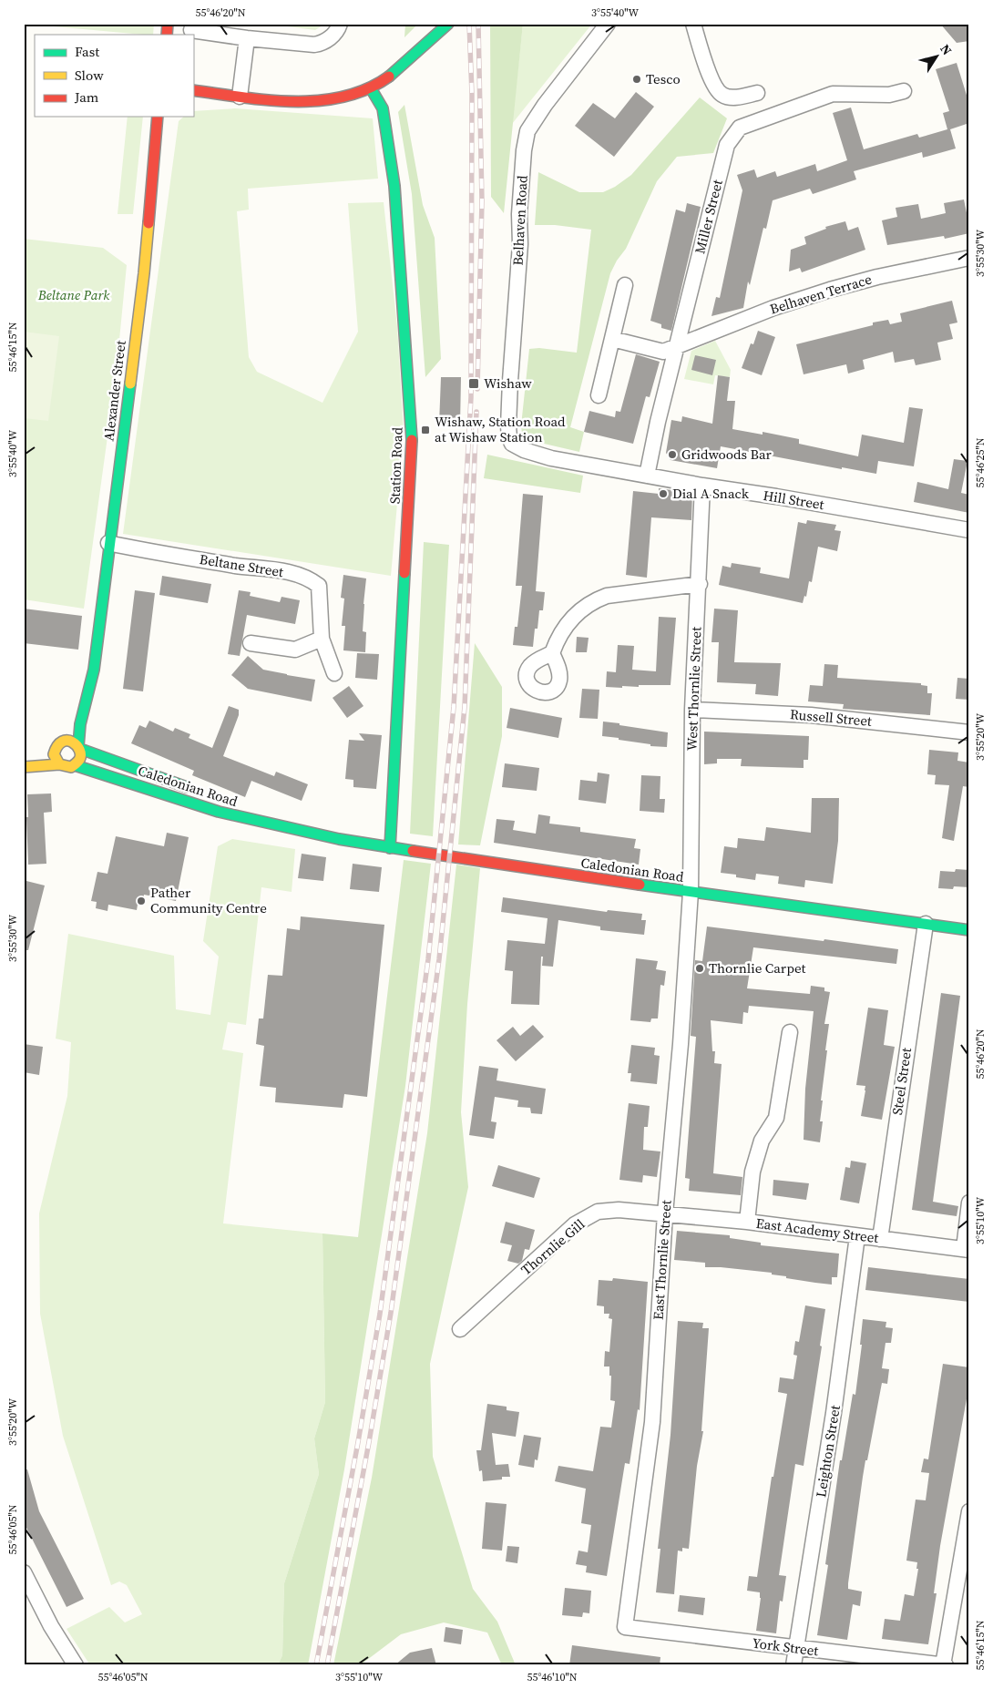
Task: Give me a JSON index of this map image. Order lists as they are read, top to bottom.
{
  "streets": {
    "street": [
      "Miller Street",
      "Belhaven Road",
      "Belhaven Terrace",
      "Alexander Street",
      "Station Road",
      "Hill Street",
      "Beltane Street",
      "West Thornlie Street",
      "Russell Street",
      "Caledonian Road",
      "Steel Street",
      "East Academy Street",
      "Thornlie Gill",
      "East Thornlie Street",
      "Leighton Street",
      "York Street"
    ]
  },
  "crossings": [
    ["Miller Street", "Belhaven Terrace"],
    ["Miller Street", "Hill Street"],
    ["Belhaven Road", "Hill Street"],
    ["Alexander Street", "Beltane Street"],
    ["Alexander Street", "Caledonian Road"],
    ["Station Road", "Caledonian Road"],
    ["Hill Street", "West Thornlie Street"],
    ["West Thornlie Street", "Russell Street"],
    ["West Thornlie Street", "Caledonian Road"],
    ["West Thornlie Street", "East Thornlie Street"],
    ["Caledonian Road", "Steel Street"],
    ["Caledonian Road", "East Thornlie Street"],
    ["Steel Street", "East Academy Street"],
    ["East Academy Street", "Thornlie Gill"],
    ["East Academy Street", "East Thornlie Street"],
    ["East Academy Street", "Leighton Street"],
    ["Thornlie Gill", "East Thornlie Street"],
    ["East Thornlie Street", "York Street"],
    ["Leighton Street", "York Street"]
  ],
  "parks": ["Beltane Park"],
  "places": {
    "other": [
      "Tesco",
      "Gridwoods Bar",
      "Dial A Snack",
      "Pather Community Centre",
      "Thornlie Carpet"
    ],
    "transit": ["Wishaw", "Wishaw, Station Road at Wishaw Station"]
  },
  "legend": ["Fast", "Slow", "Jam"],
  "north": "top right",
  "coordinates": [
    "55°46'20\"N",
    "3°55'40\"W",
    "3°55'30\"W",
    "55°46'15\"N",
    "55°46'25\"N",
    "3°55'20\"W",
    "3°55'10\"W",
    "55°46'05\"N",
    "55°46'10\"N"
  ]
}
